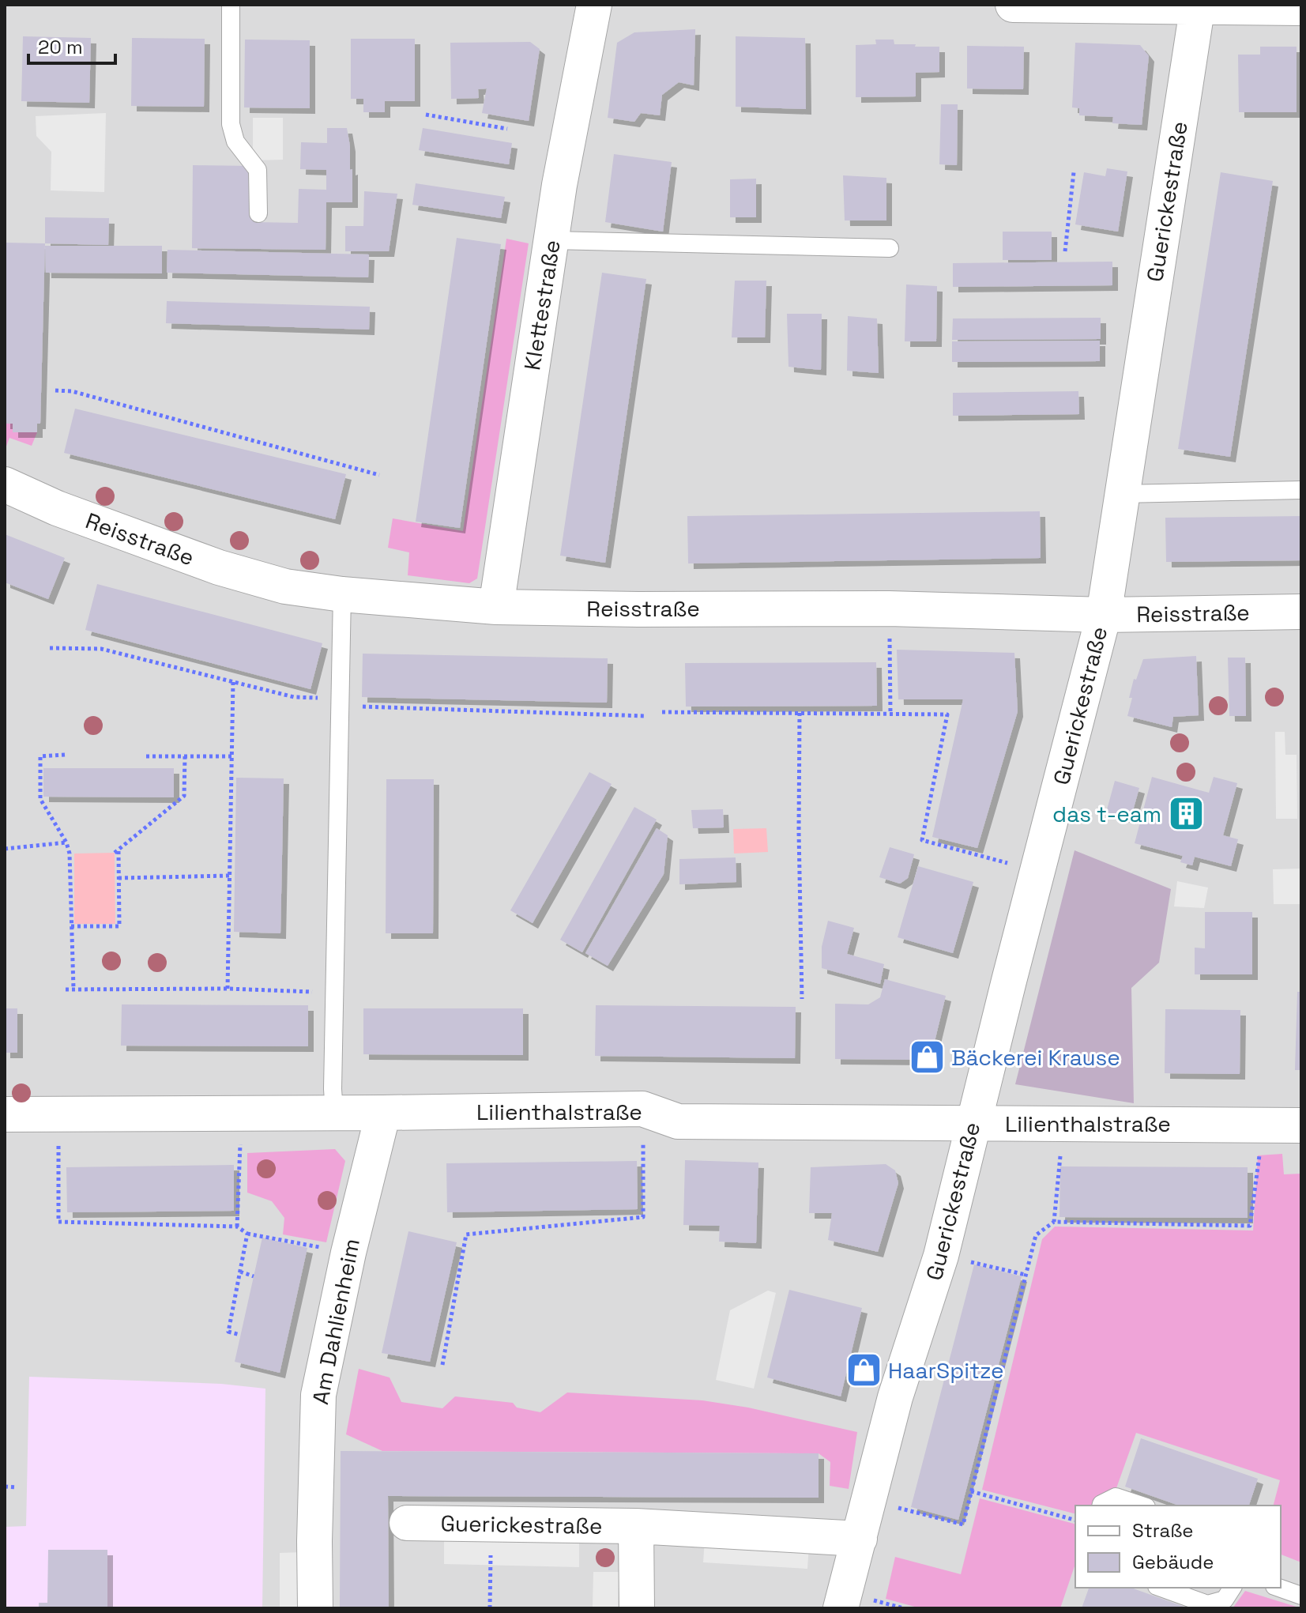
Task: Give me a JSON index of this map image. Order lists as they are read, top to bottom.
{
  "streets": {
    "street": [
      "Guerickestraße",
      "Klettestraße",
      "Reisstraße",
      "Lilienthalstraße",
      "Am Dahlienheim"
    ]
  },
  "crossings": [
    ["Guerickestraße", "Reisstraße"],
    ["Guerickestraße", "Lilienthalstraße"],
    ["Klettestraße", "Reisstraße"],
    ["Lilienthalstraße", "Am Dahlienheim"]
  ],
  "places": {
    "building": ["das t-eam"],
    "shop": ["Bäckerei Krause", "HaarSpitze"]
  },
  "legend": ["Straße", "Gebäude"],
  "scale_bar": "20 m"
}
